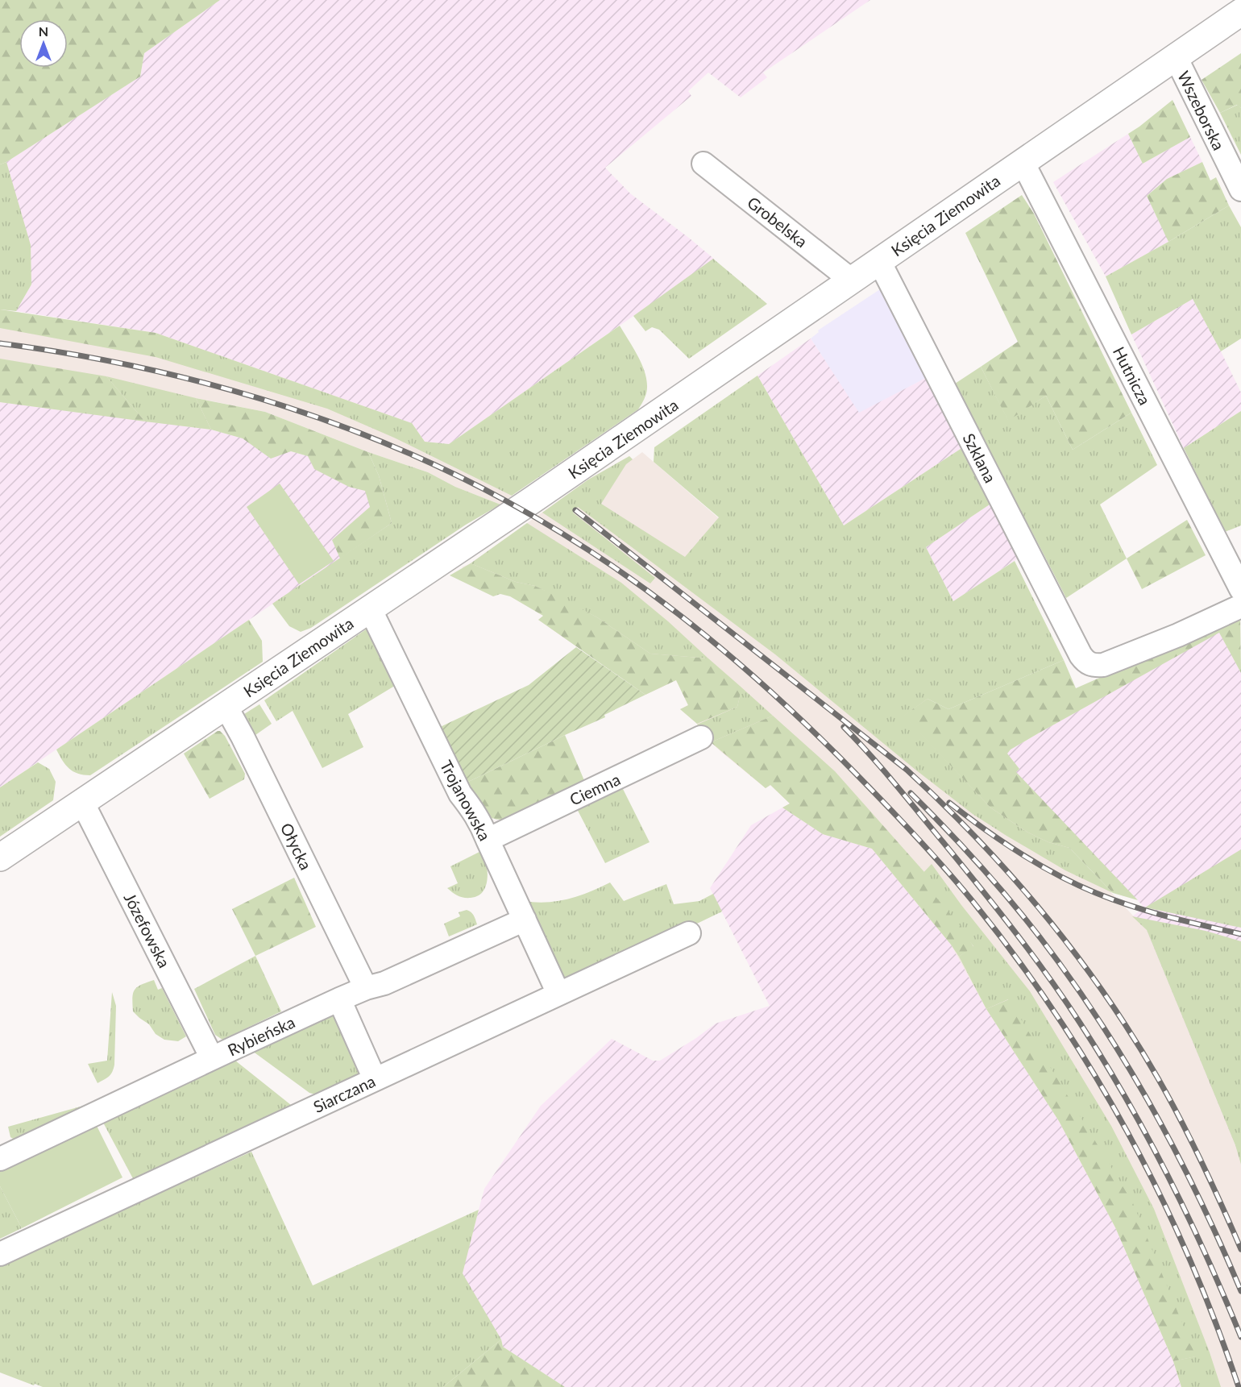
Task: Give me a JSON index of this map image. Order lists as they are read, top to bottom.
{
  "streets": {
    "street": [
      "Wszeborska",
      "Księcia Ziemowita",
      "Grobelska",
      "Hutnicza",
      "Szklana",
      "Ciemna",
      "Trojanowska",
      "Ołycka",
      "Józefowska",
      "Rybieńska",
      "Siarczana"
    ]
  },
  "crossings": [
    ["Wszeborska", "Księcia Ziemowita"],
    ["Księcia Ziemowita", "Grobelska"],
    ["Księcia Ziemowita", "Hutnicza"],
    ["Księcia Ziemowita", "Szklana"],
    ["Księcia Ziemowita", "Trojanowska"],
    ["Księcia Ziemowita", "Ołycka"],
    ["Księcia Ziemowita", "Józefowska"],
    ["Ciemna", "Trojanowska"],
    ["Trojanowska", "Rybieńska"],
    ["Trojanowska", "Siarczana"],
    ["Ołycka", "Rybieńska"],
    ["Józefowska", "Rybieńska"]
  ],
  "north": "top"
}
